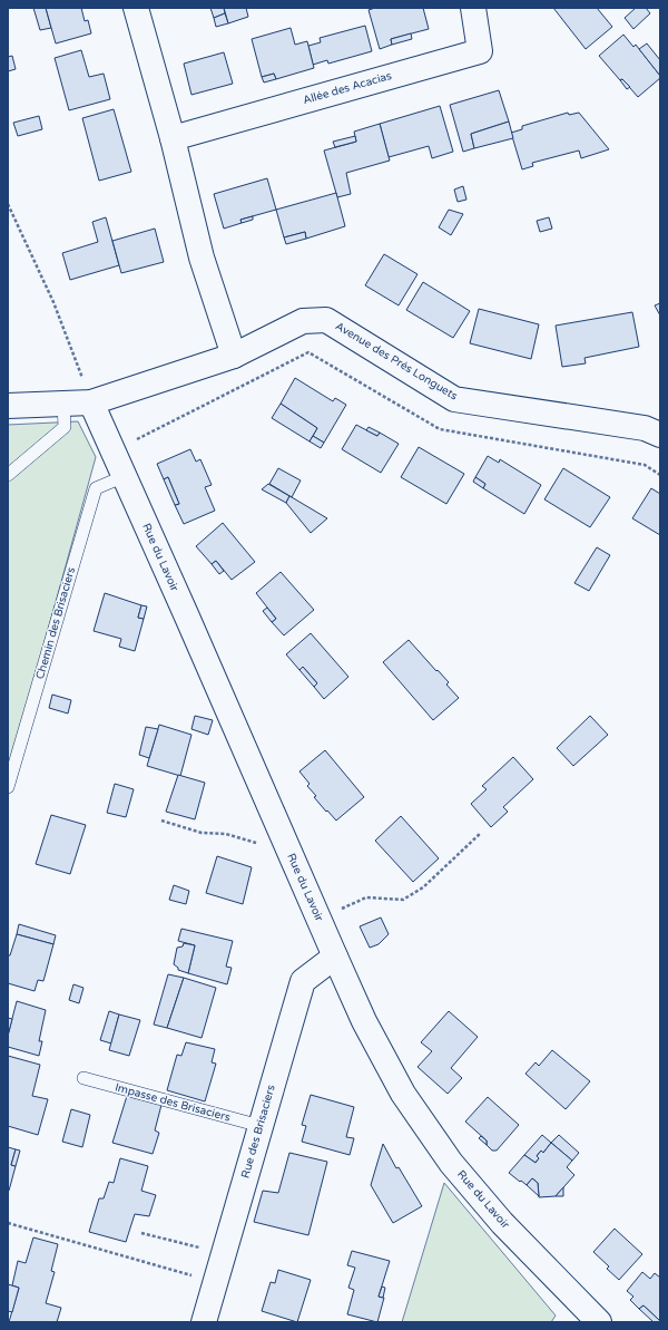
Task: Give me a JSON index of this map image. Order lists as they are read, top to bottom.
{
  "streets": {
    "street": [
      "Allée des Acacias",
      "Avenue des Prés Longuets",
      "Rue du Lavoir",
      "Rue des Brisaciers"
    ],
    "lane": ["Chemin des Brisaciers", "Impasse des Brisaciers"]
  },
  "crossings": [
    ["Avenue des Prés Longuets", "Rue du Lavoir"],
    ["Rue du Lavoir", "Chemin des Brisaciers"],
    ["Rue du Lavoir", "Rue des Brisaciers"],
    ["Impasse des Brisaciers", "Rue des Brisaciers"]
  ]
}
